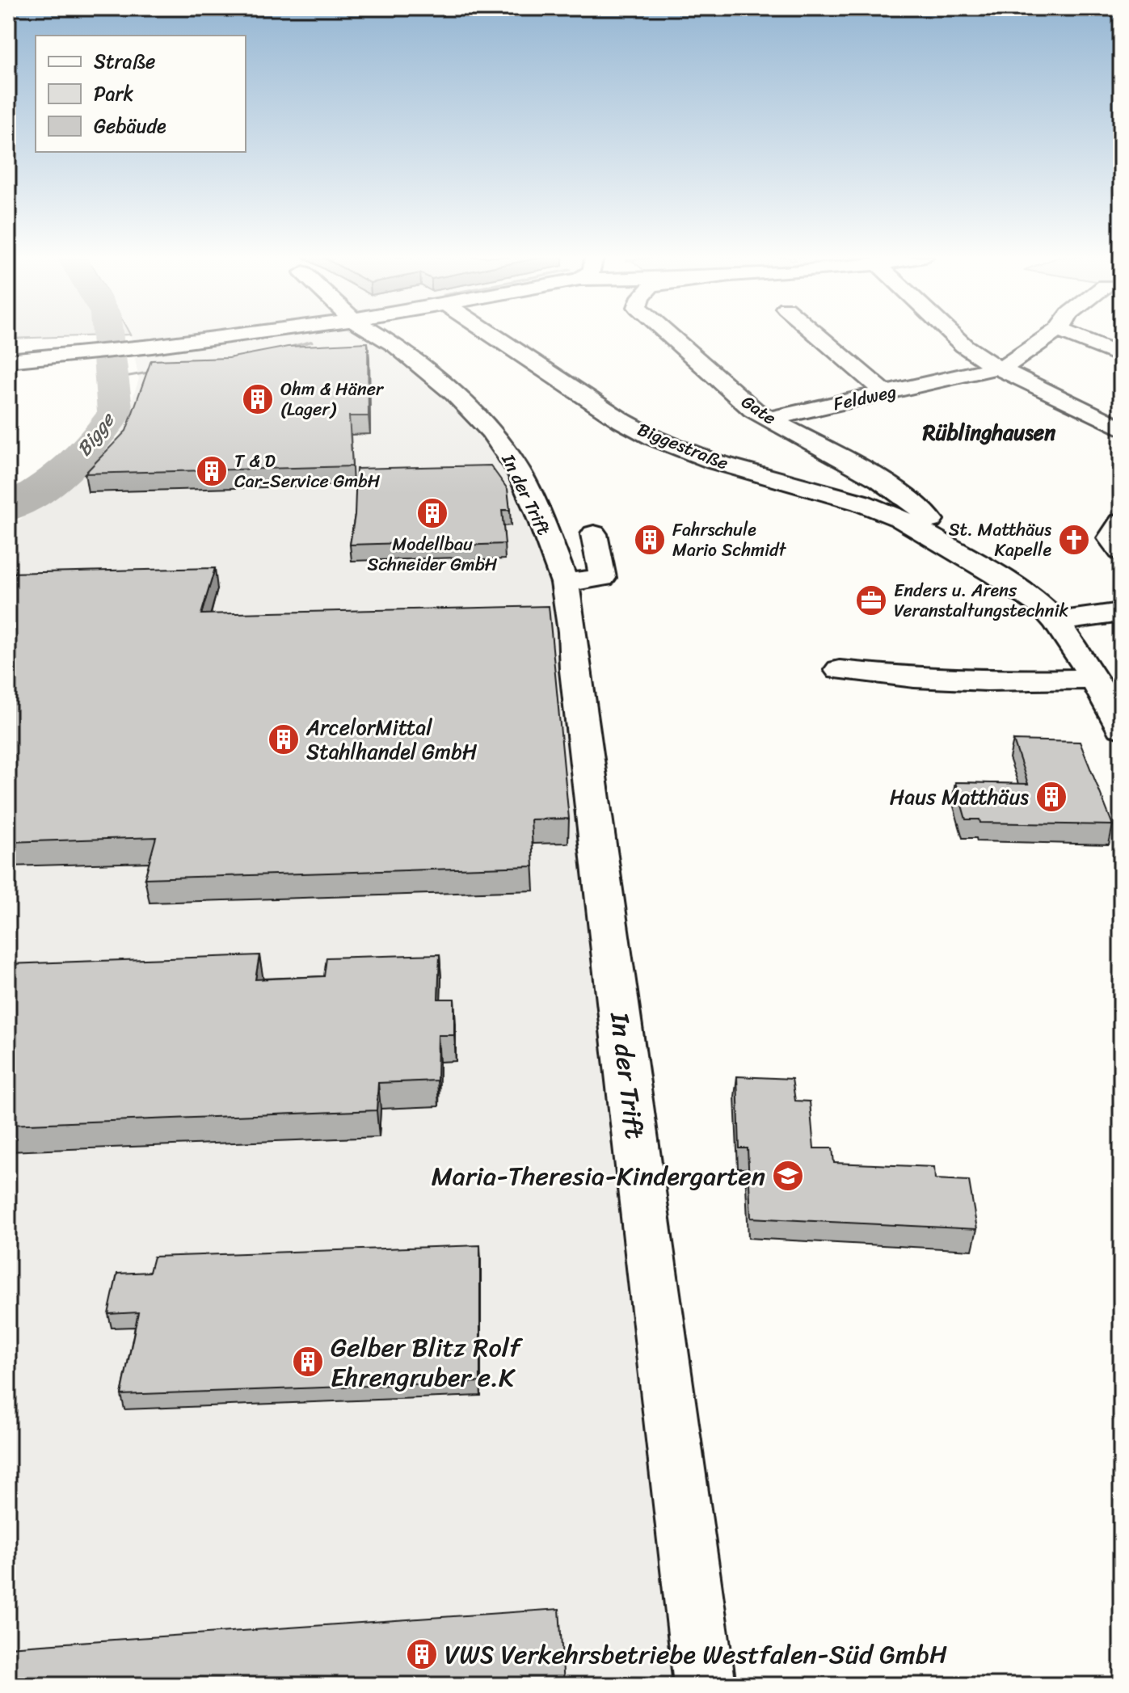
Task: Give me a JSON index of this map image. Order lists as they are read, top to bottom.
{
  "streets": {
    "street": [
      "Feldweg",
      "Gate",
      "Biggestraße",
      "In der Trift"
    ]
  },
  "crossings": [
    ["Feldweg", "Gate"],
    ["Gate", "Biggestraße"]
  ],
  "districts": ["Rüblinghausen"],
  "water": ["Bigge"],
  "places": {
    "building": [
      "Ohm & Häner (Lager)",
      "T & D Car-Service GmbH",
      "Modellbau Schneider GmbH",
      "Fahrschule Mario Schmidt",
      "ArcelorMittal Stahlhandel GmbH",
      "Haus Matthäus",
      "Gelber Blitz Rolf Ehrengruber e.K",
      "VWS Verkehrsbetriebe Westfalen-Süd GmbH"
    ],
    "church": ["St. Matthäus Kapelle"],
    "office": ["Enders u. Arens Veranstaltungstechnik"],
    "school or university": ["Maria-Theresia-Kindergarten"]
  },
  "legend": ["Straße", "Park", "Gebäude"]
}
